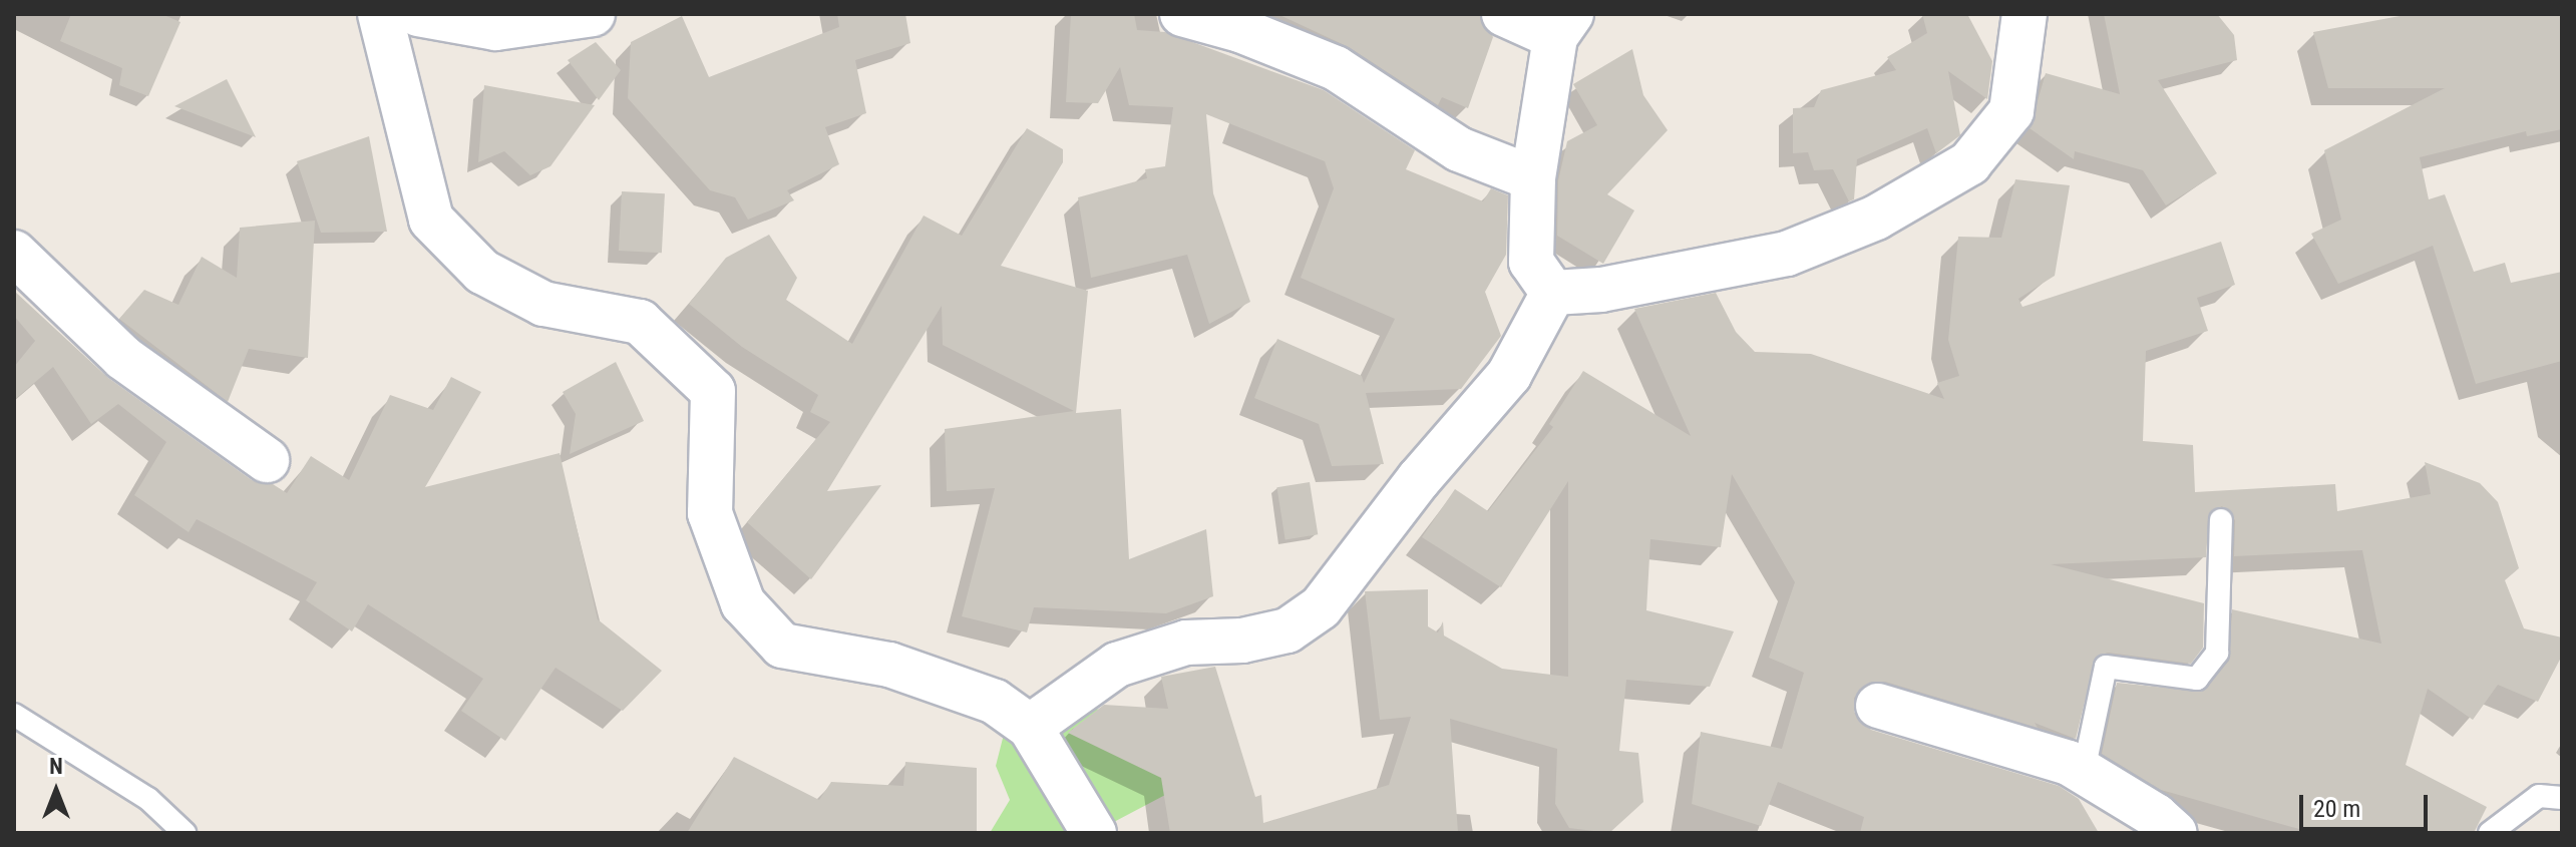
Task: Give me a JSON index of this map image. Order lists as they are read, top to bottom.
{
  "scale_bar": "20 m",
  "north": "top"
}
